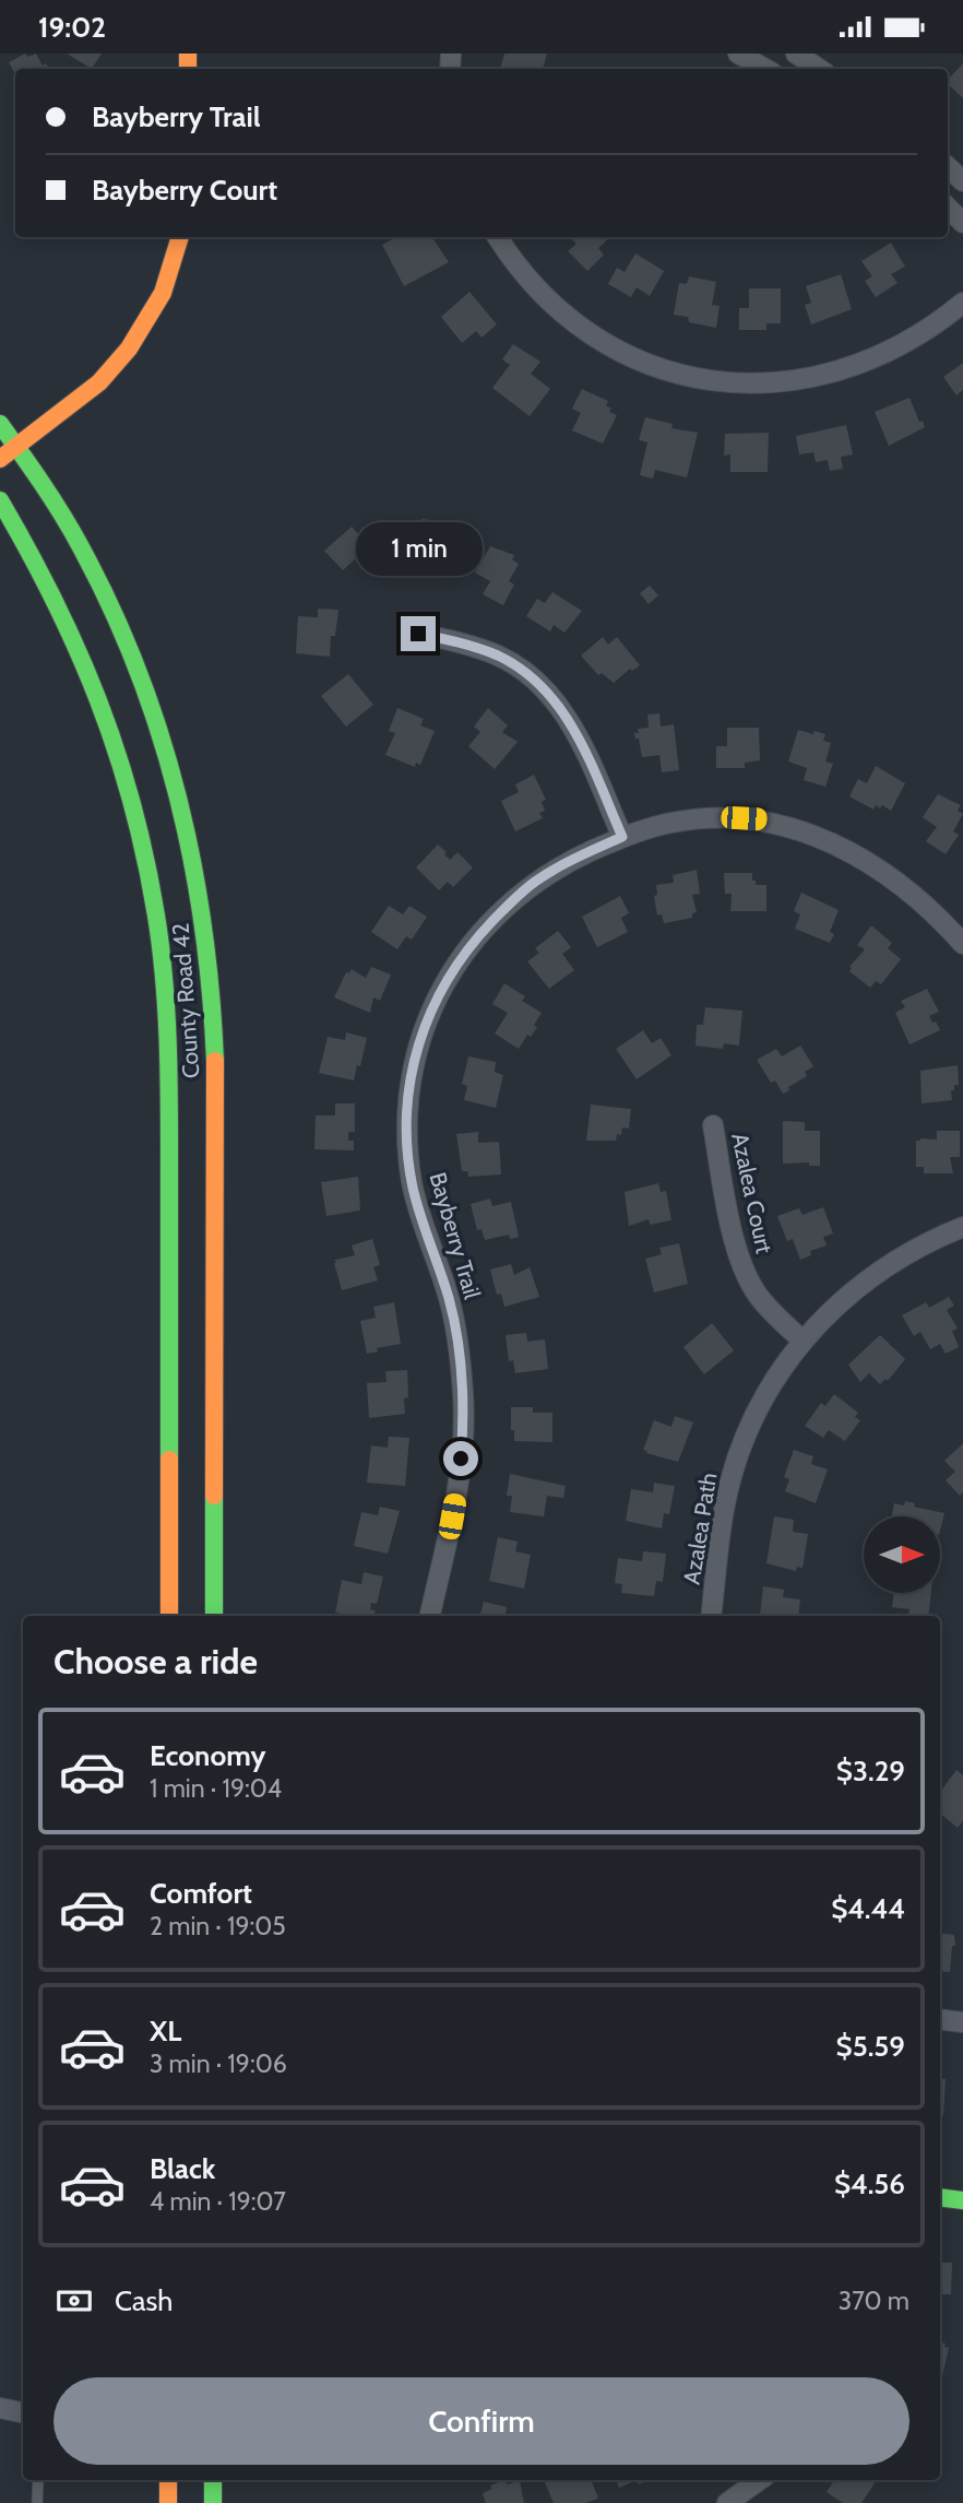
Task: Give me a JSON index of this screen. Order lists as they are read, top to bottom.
{
  "streets": {
    "main road": ["County Road 42"],
    "street": ["Azalea Court", "Bayberry Trail", "Azalea Path"]
  },
  "crossings": [
    ["Azalea Court", "Azalea Path"]
  ],
  "north": "right",
  "page": {
    "status": "19:02",
    "banner": ["Bayberry Trail", "Bayberry Court"],
    "bubble": "1 min",
    "heading": "Choose a ride",
    "list": [
      {
        "name": "Economy",
        "note": "1 min · 19:04",
        "value": "$3.29"
      },
      {
        "name": "Comfort",
        "note": "2 min · 19:05",
        "value": "$4.44"
      },
      {
        "name": "XL",
        "note": "3 min · 19:06",
        "value": "$5.59"
      },
      {
        "name": "Black",
        "note": "4 min · 19:07",
        "value": "$4.56"
      }
    ],
    "pay": ["Cash", "370 m"],
    "buttons": "Confirm"
  }
}
